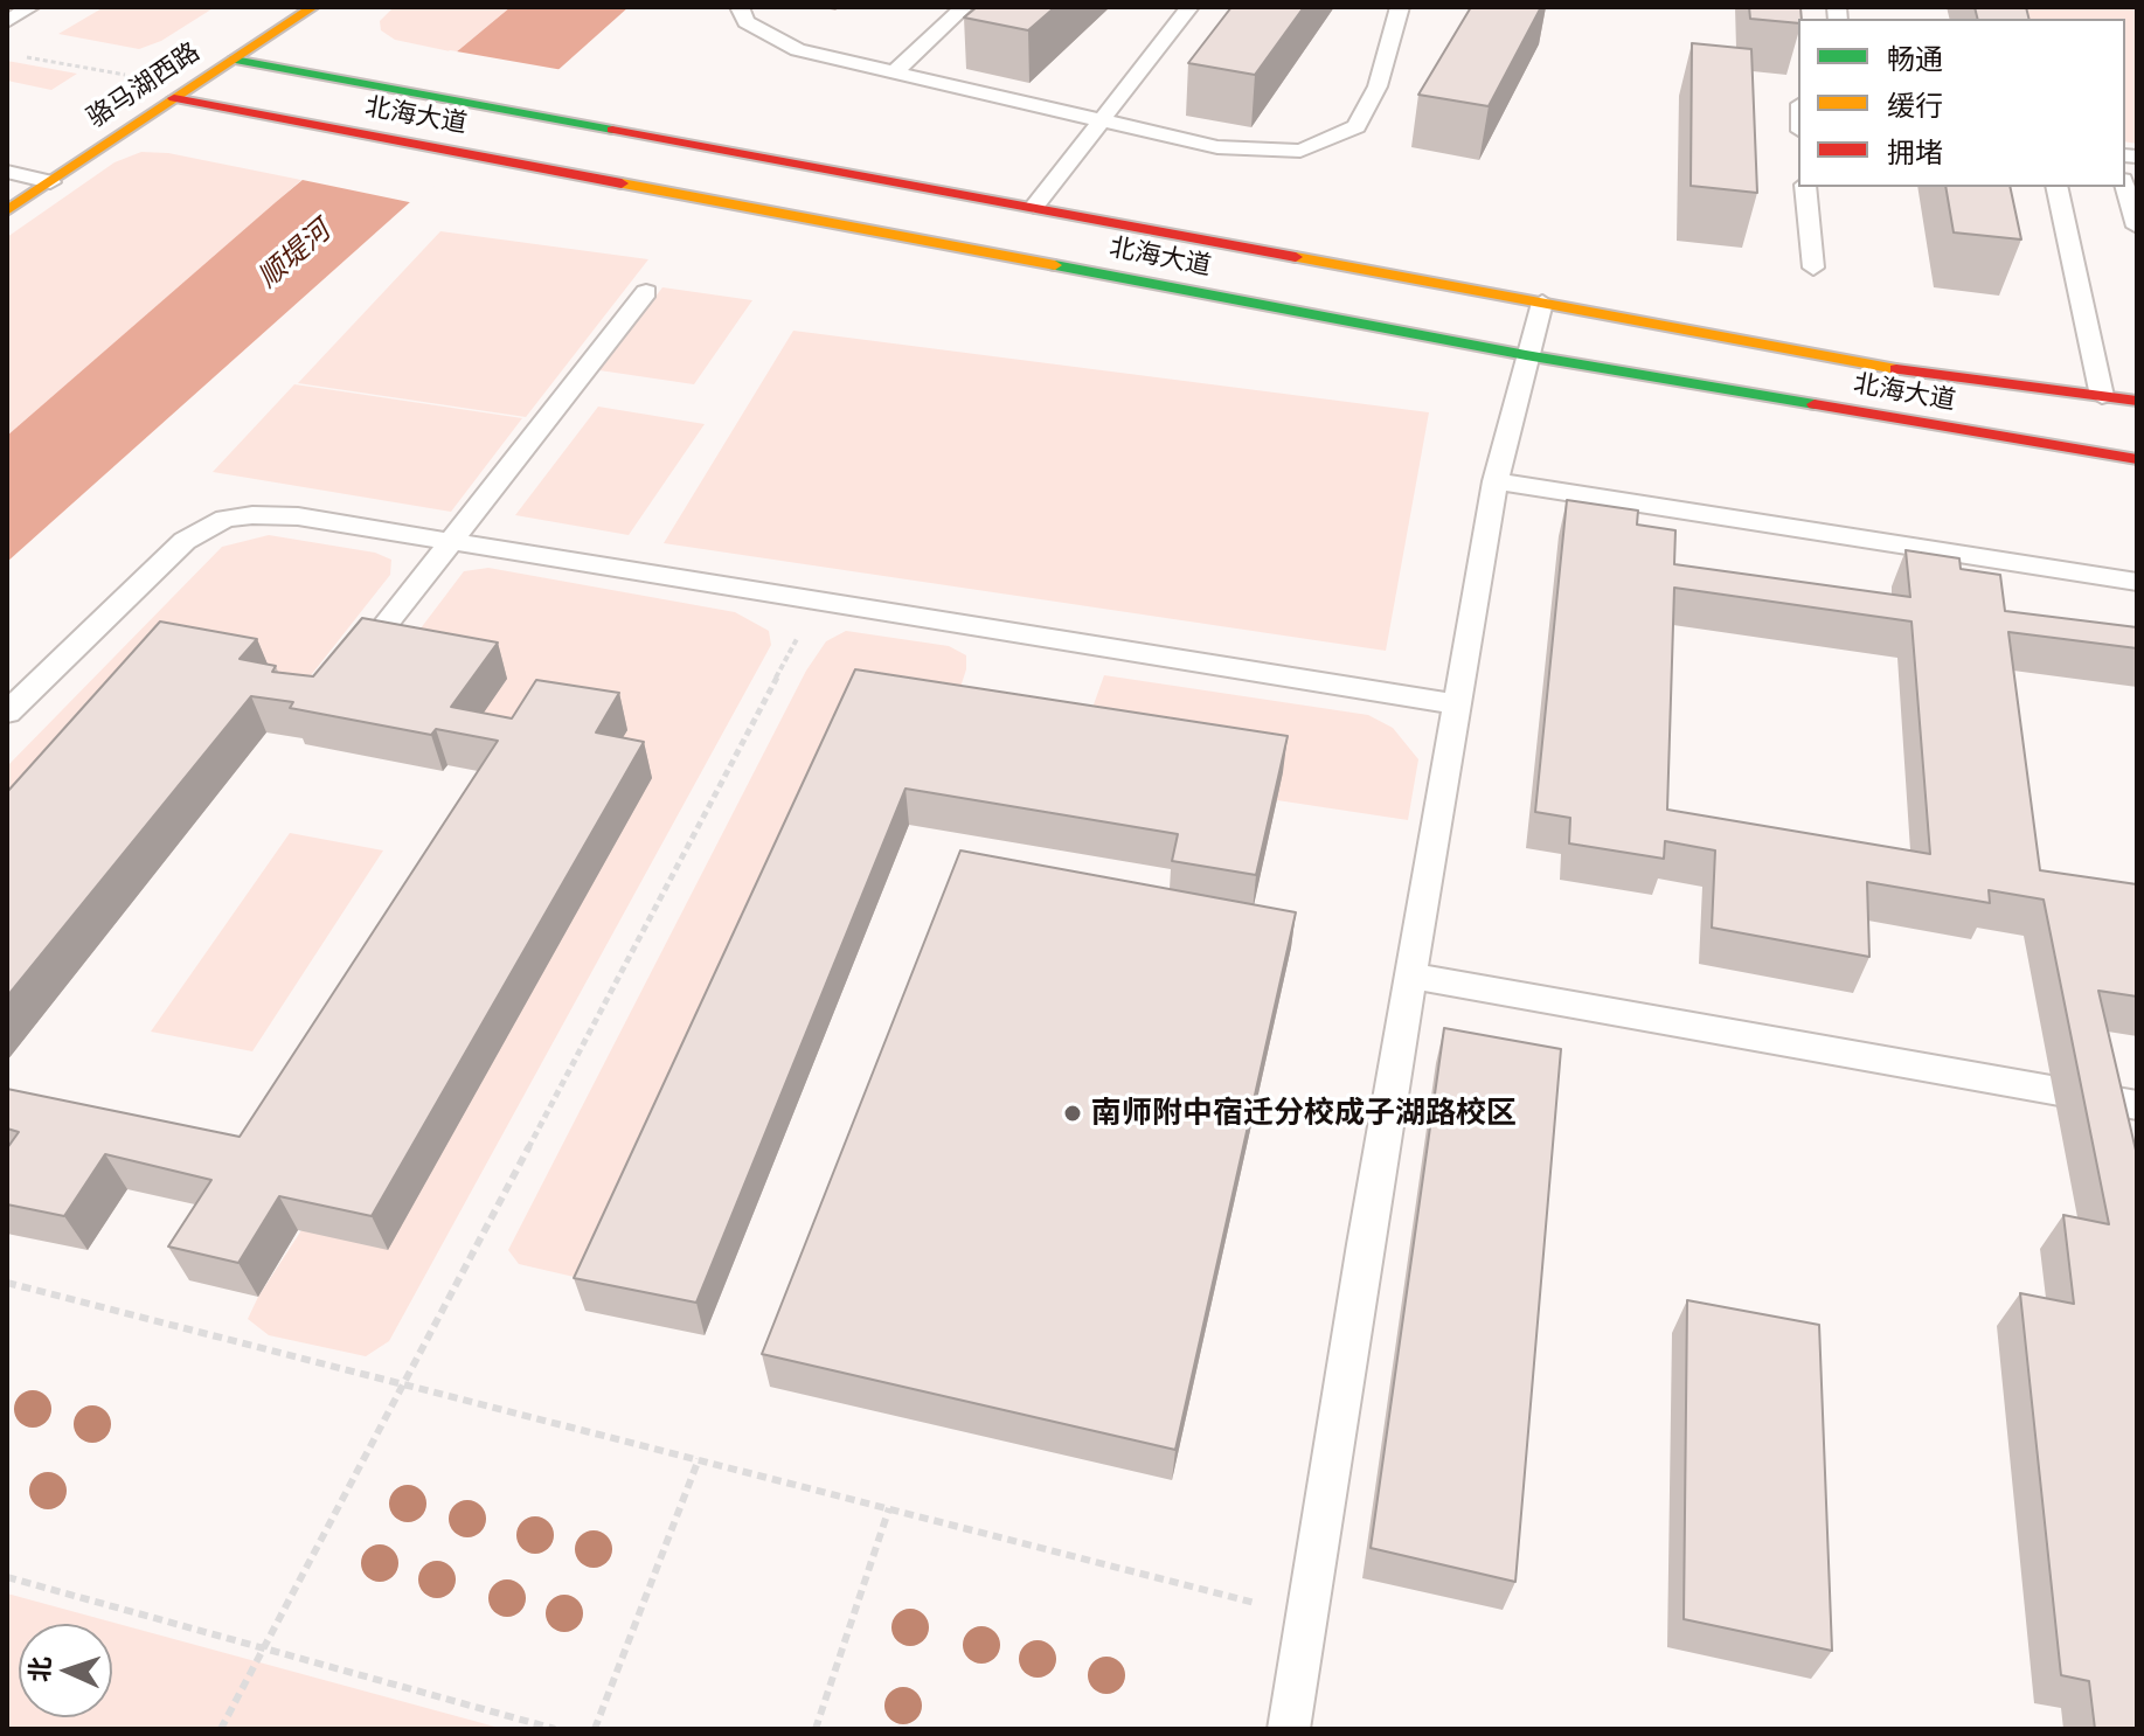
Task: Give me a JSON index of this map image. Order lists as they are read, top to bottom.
{
  "streets": {
    "street": ["骆马湖西路", "北海大道"]
  },
  "crossings": [
    ["骆马湖西路", "北海大道"]
  ],
  "water": ["顺堤河"],
  "places": ["南师附中宿迁分校成子湖路校区"],
  "legend": ["畅通", "缓行", "拥堵"],
  "north": "left"
}
